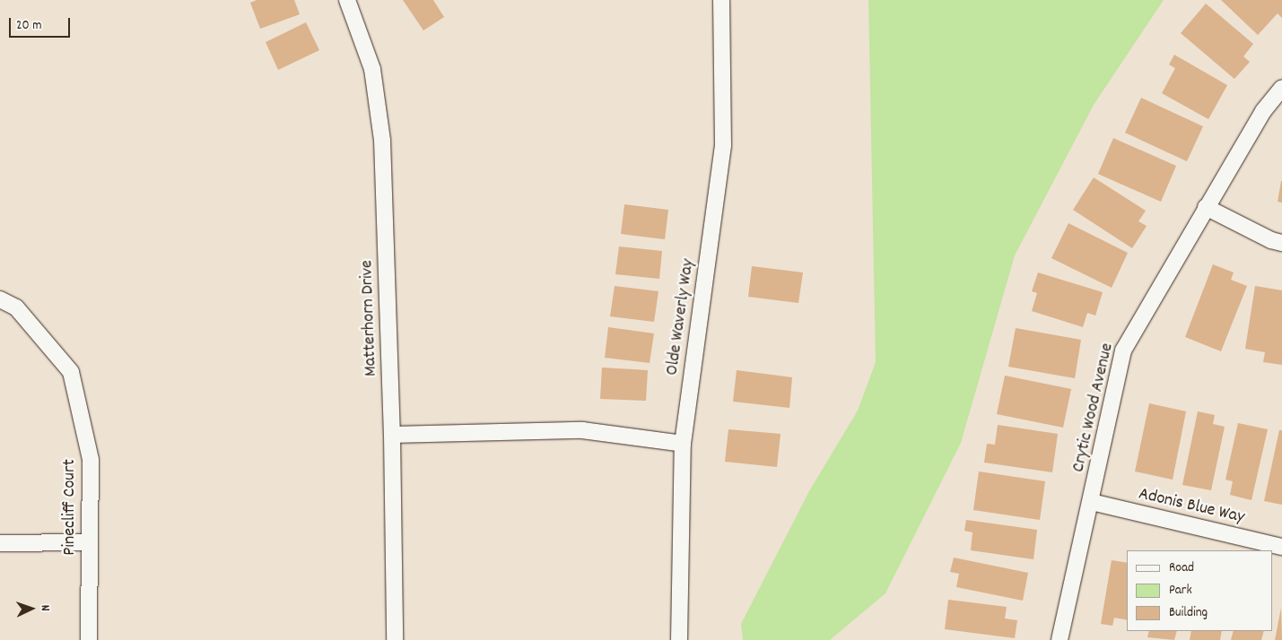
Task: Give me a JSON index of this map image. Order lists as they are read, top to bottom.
{
  "streets": {
    "street": [
      "Olde Waverly Way",
      "Matterhorn Drive",
      "Crytic Wood Avenue",
      "Adonis Blue Way",
      "Pinecliff Court"
    ]
  },
  "crossings": [
    ["Crytic Wood Avenue", "Adonis Blue Way"]
  ],
  "legend": ["Road", "Park", "Building"],
  "scale_bar": "20 m",
  "north": "right"
}
